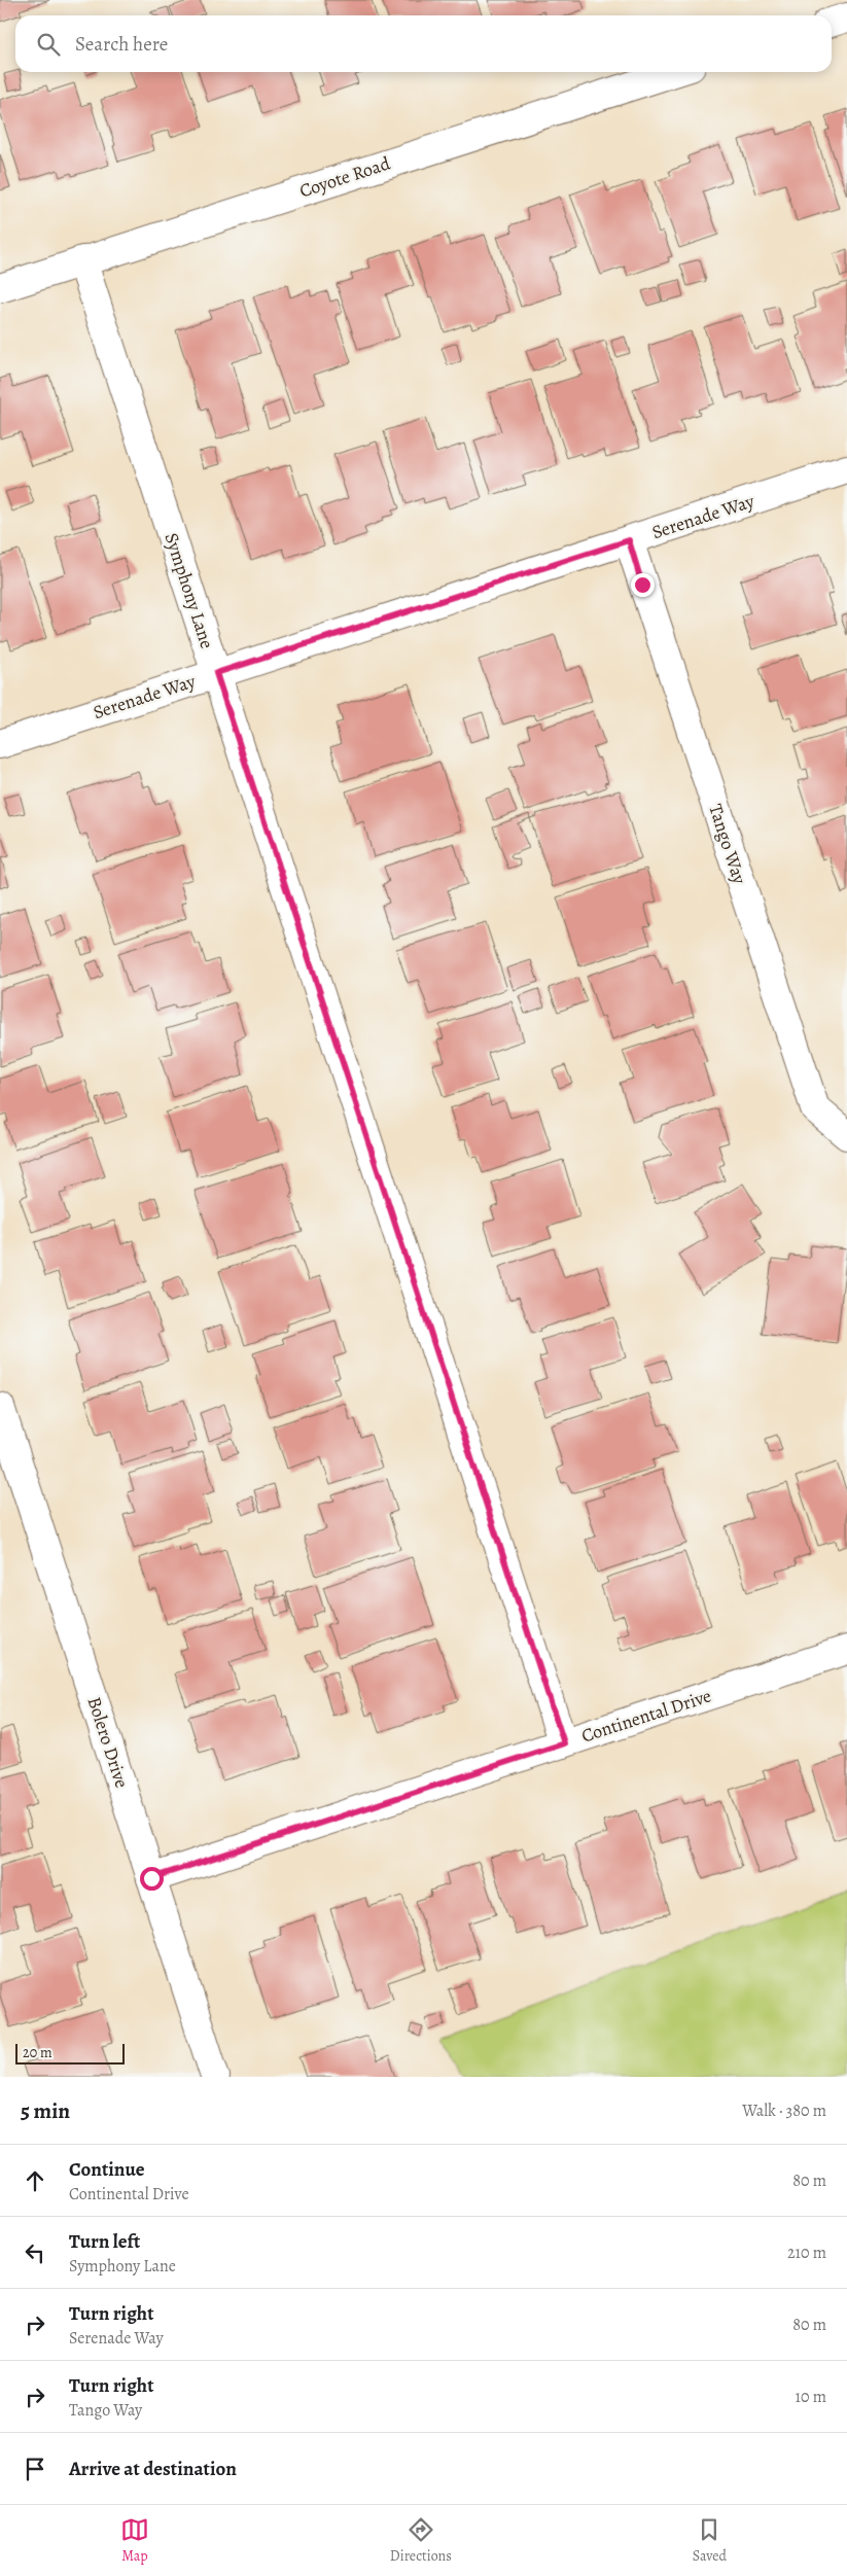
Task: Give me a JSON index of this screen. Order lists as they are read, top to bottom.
{
  "streets": {
    "street": [
      "Coyote Road",
      "Serenade Way",
      "Symphony Lane",
      "Tango Way",
      "Continental Drive",
      "Bolero Drive"
    ]
  },
  "crossings": [
    ["Coyote Road", "Symphony Lane"],
    ["Serenade Way", "Symphony Lane"],
    ["Serenade Way", "Tango Way"],
    ["Symphony Lane", "Continental Drive"],
    ["Continental Drive", "Bolero Drive"]
  ],
  "scale_bar": "20 m",
  "page": {
    "search": "Search here",
    "scale": "20 m",
    "heading": ["5 min", "Walk · 380 m"],
    "list": [
      ["Continue", "Continental Drive", "80 m"],
      ["Turn left", "Symphony Lane", "210 m"],
      ["Turn right", "Serenade Way", "80 m"],
      ["Turn right", "Tango Way", "10 m"],
      "Arrive at destination"
    ],
    "nav": ["Map", "Directions", "Saved"]
  }
}
